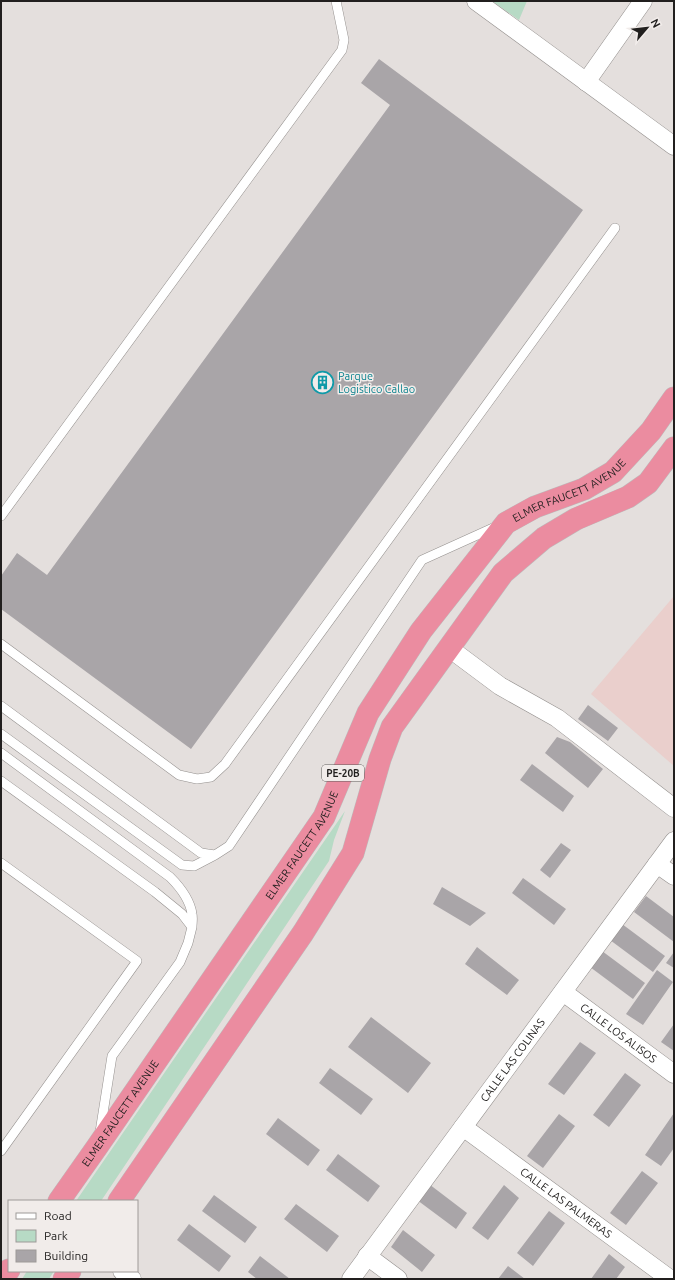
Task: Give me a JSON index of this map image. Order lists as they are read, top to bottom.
{
  "streets": {
    "highway": ["ELMER FAUCETT AVENUE", "PE-20B"],
    "street": ["CALLE LOS ALISOS", "CALLE LAS COLINAS", "CALLE LAS PALMERAS"]
  },
  "crossings": [
    ["CALLE LOS ALISOS", "CALLE LAS COLINAS"],
    ["CALLE LAS COLINAS", "CALLE LAS PALMERAS"]
  ],
  "places": {
    "building": ["Parque Logistico Callao"]
  },
  "legend": ["Road", "Park", "Building"],
  "north": "top right"
}
